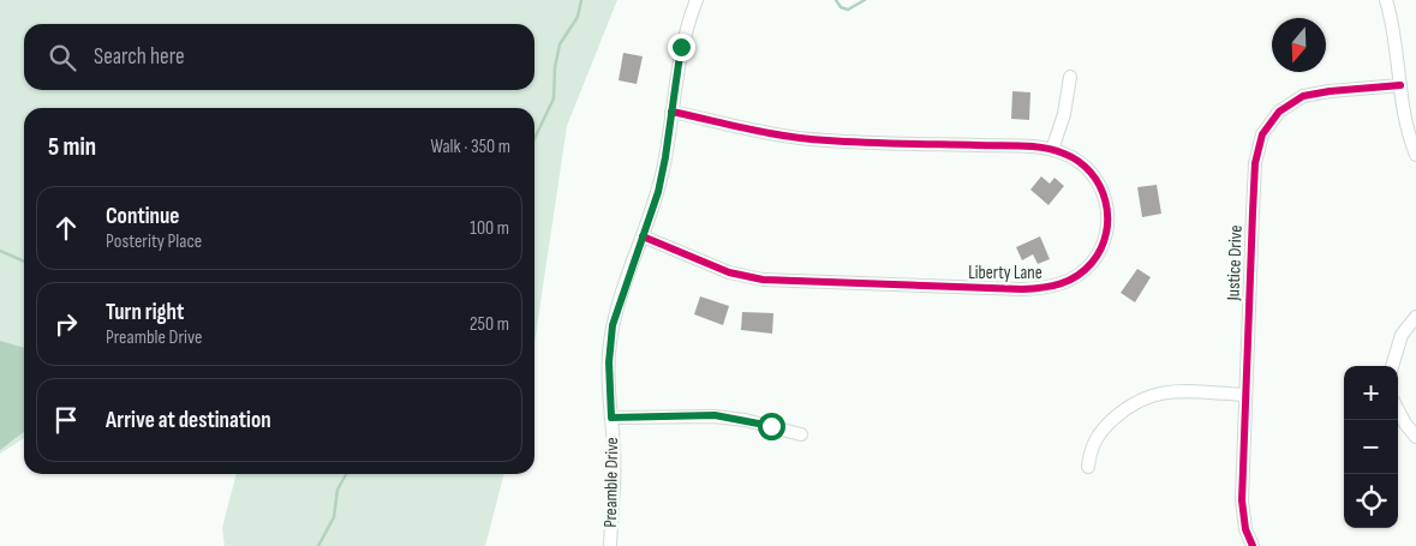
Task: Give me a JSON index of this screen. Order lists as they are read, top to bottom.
{
  "streets": {
    "street": ["Justice Drive", "Liberty Lane", "Preamble Drive"]
  },
  "crossings": [
    ["Liberty Lane", "Preamble Drive"]
  ],
  "north": "bottom",
  "page": {
    "search": "Search here",
    "heading": ["5 min", "Walk · 350 m"],
    "list": [
      ["Continue", "Posterity Place", "100 m"],
      ["Turn right", "Preamble Drive", "250 m"],
      "Arrive at destination"
    ],
    "map_buttons": ["+", "−"]
  }
}
